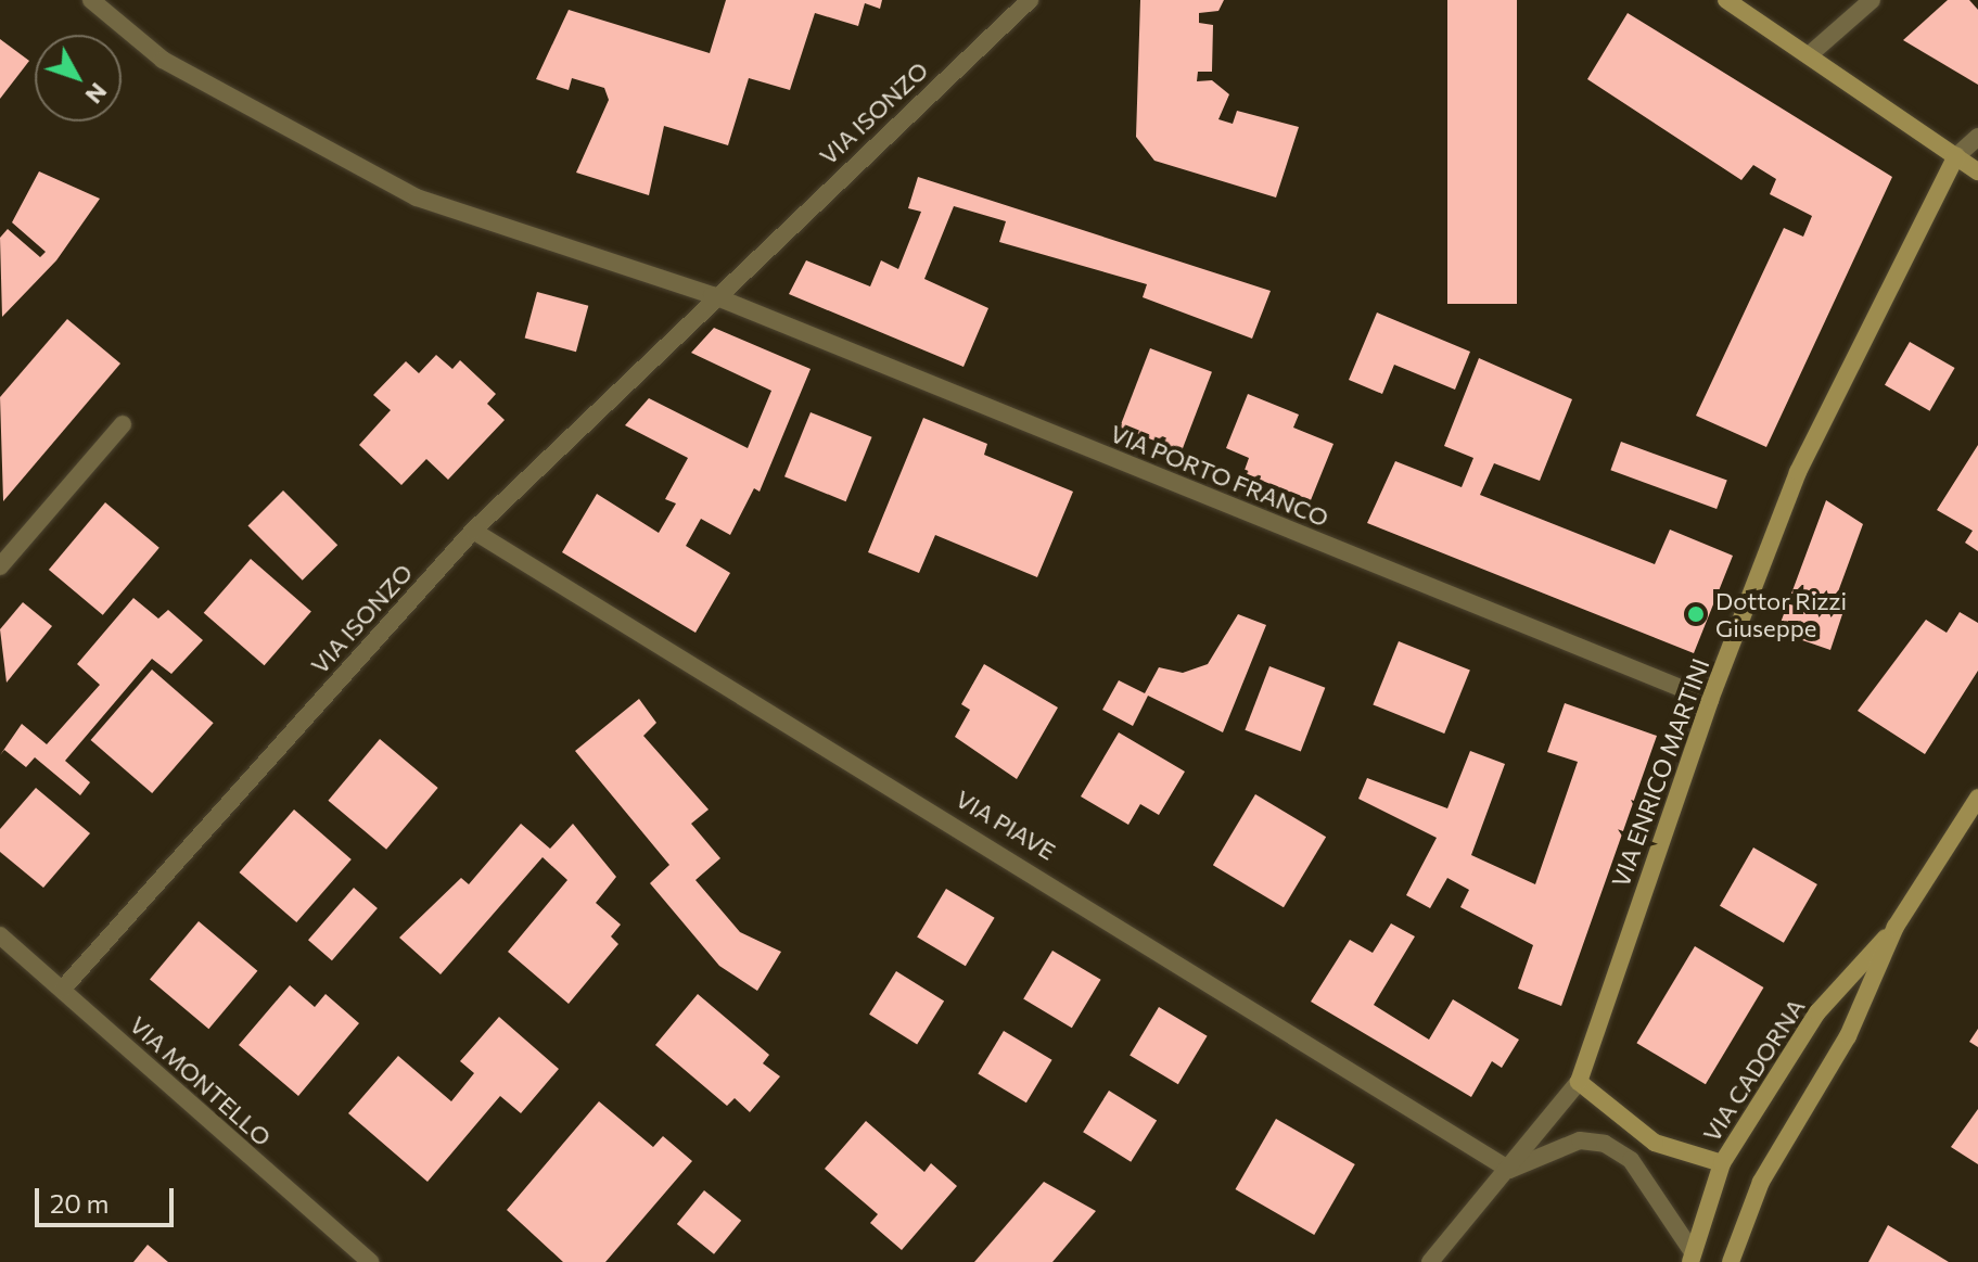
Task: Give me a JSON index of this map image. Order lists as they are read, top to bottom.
{
  "streets": {
    "street": [
      "VIA ISONZO",
      "VIA PORTO FRANCO",
      "VIA ENRICO MARTINI",
      "VIA PIAVE",
      "VIA CADORNA",
      "VIA MONTELLO"
    ]
  },
  "crossings": [
    ["VIA ISONZO", "VIA PORTO FRANCO"],
    ["VIA ISONZO", "VIA PIAVE"],
    ["VIA ISONZO", "VIA MONTELLO"],
    ["VIA PORTO FRANCO", "VIA ENRICO MARTINI"],
    ["VIA ENRICO MARTINI", "VIA PIAVE"]
  ],
  "places": ["Dottor Rizzi Giuseppe"],
  "scale_bar": "20 m",
  "north": "bottom right"
}
